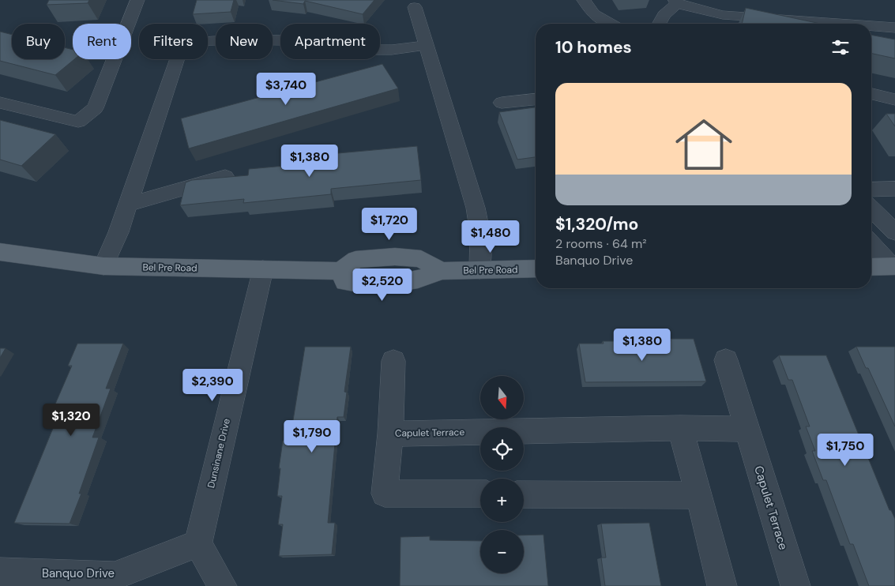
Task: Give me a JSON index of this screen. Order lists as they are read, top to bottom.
{
  "streets": {
    "main road": ["Bel Pre Road"],
    "street": ["Capulet Terrace", "Dunsinane Drive", "Banquo Drive"]
  },
  "crossings": [
    ["Bel Pre Road", "Dunsinane Drive"],
    ["Dunsinane Drive", "Banquo Drive"]
  ],
  "north": "bottom",
  "page": {
    "chip": [
      "Buy",
      "Rent",
      "Filters",
      "New",
      "Apartment"
    ],
    "heading": "10 homes",
    "list": [
      {
        "name": "$1,320/mo",
        "note": "2 rooms · 64 m² · Banquo Drive"
      }
    ],
    "price": [
      "$3,740",
      "$1,380",
      "$1,720",
      "$1,480",
      "$2,520",
      "$1,380",
      "$2,390",
      "$1,320",
      "$1,790",
      "$1,750"
    ],
    "map_buttons": ["+", "−"]
  }
}
